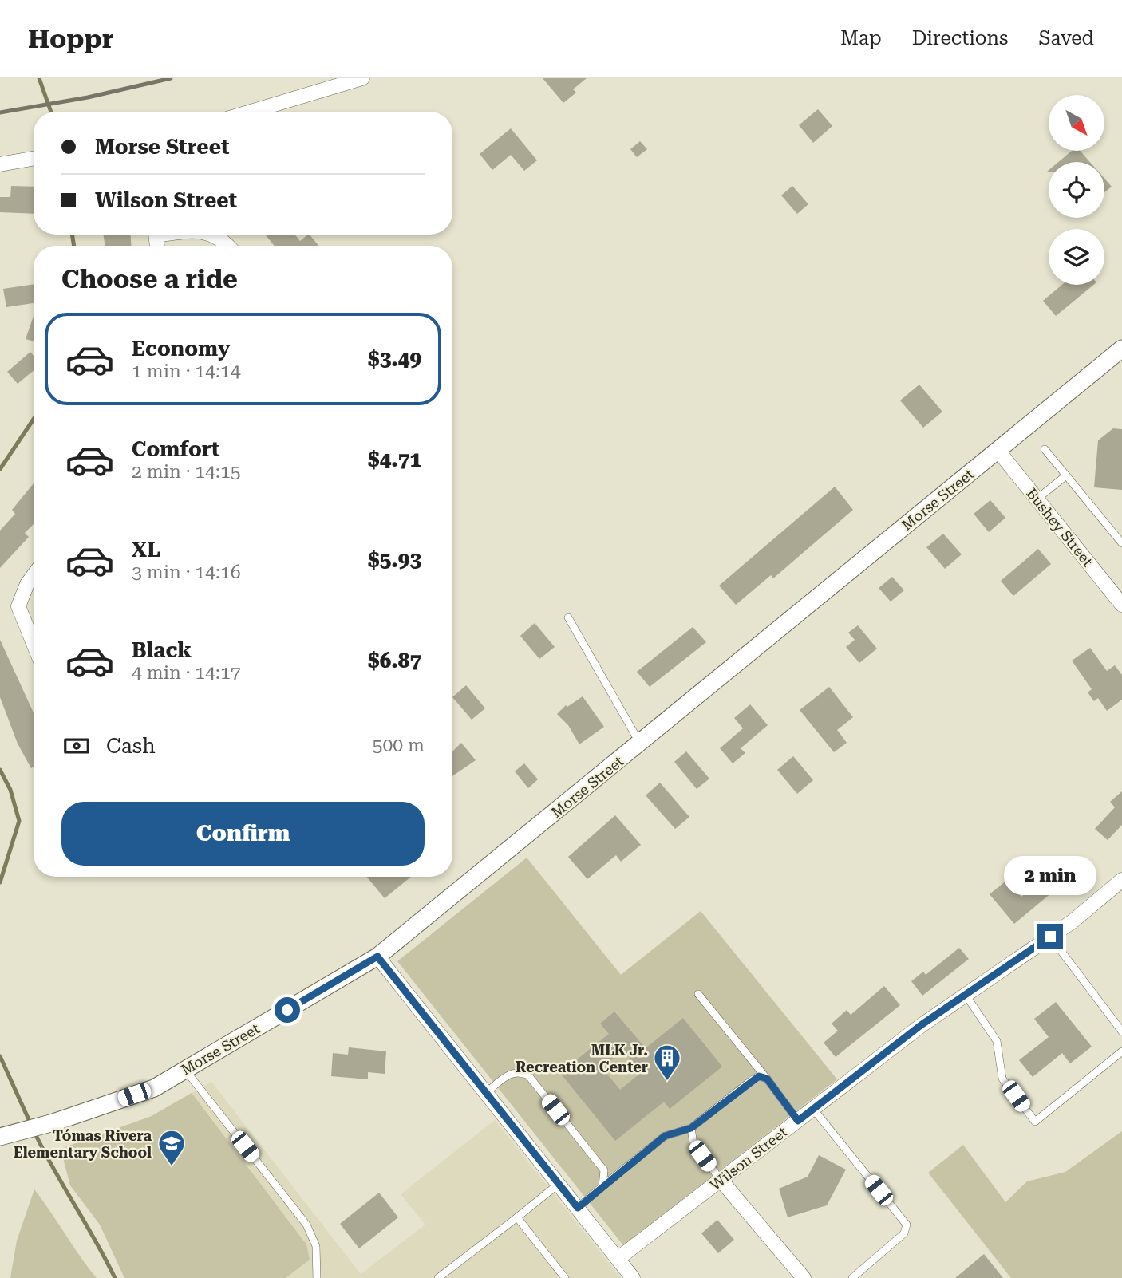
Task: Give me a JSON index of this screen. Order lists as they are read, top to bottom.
{
  "streets": {
    "street": ["Morse Street", "Bushey Street", "Wilson Street"]
  },
  "crossings": [
    ["Morse Street", "Bushey Street"]
  ],
  "places": {
    "building": ["MLK Jr. Recreation Center"],
    "school or university": ["Tómas Rivera Elementary School"]
  },
  "north": "bottom right",
  "page": {
    "header": "Hoppr",
    "nav": ["Map", "Directions", "Saved"],
    "banner": ["Morse Street", "Wilson Street"],
    "heading": "Choose a ride",
    "list": [
      {
        "name": "Economy",
        "note": "1 min · 14:14",
        "value": "$3.49"
      },
      {
        "name": "Comfort",
        "note": "2 min · 14:15",
        "value": "$4.71"
      },
      {
        "name": "XL",
        "note": "3 min · 14:16",
        "value": "$5.93"
      },
      {
        "name": "Black",
        "note": "4 min · 14:17",
        "value": "$6.87"
      }
    ],
    "pay": ["Cash", "500 m"],
    "buttons": "Confirm",
    "bubble": "2 min"
  }
}
